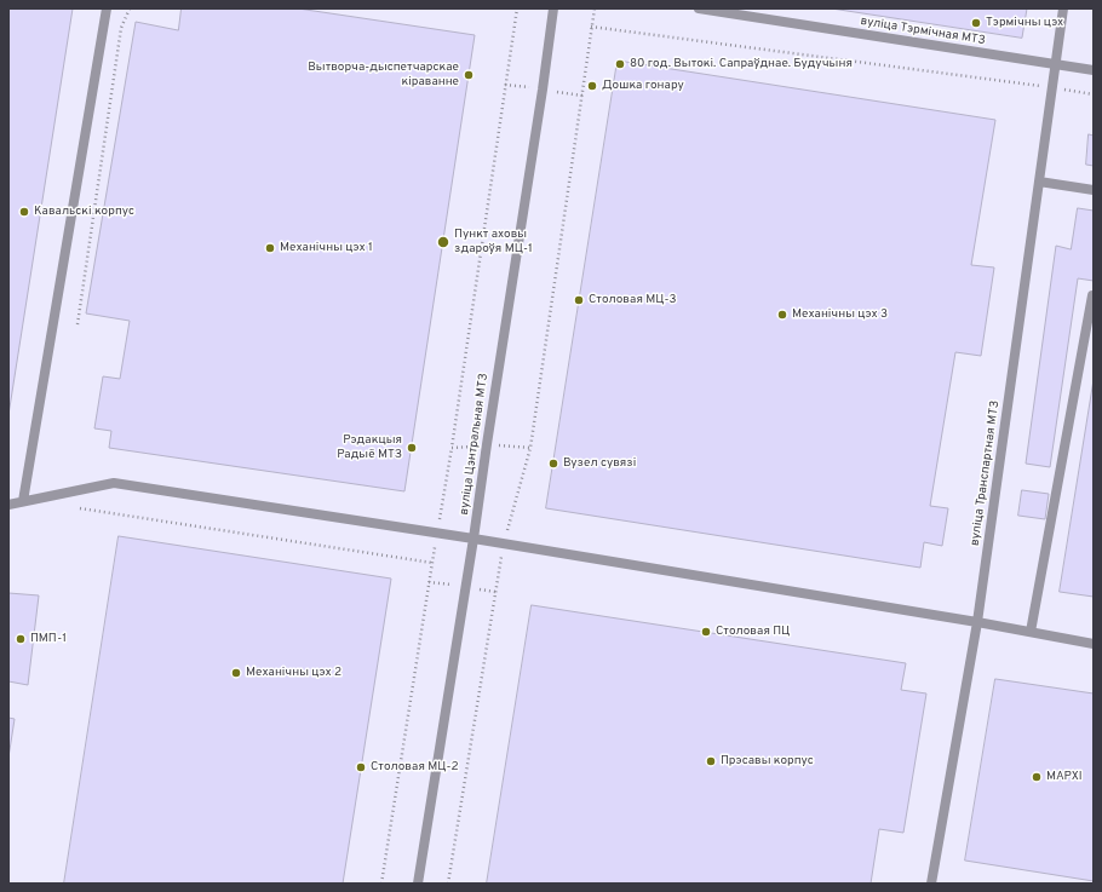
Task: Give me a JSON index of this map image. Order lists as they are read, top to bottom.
{
  "streets": {
    "lane": ["вуліца Тэрмічная МТЗ", "вуліца Цэнтральная МТЗ", "вуліца Транспартная МТЗ"]
  },
  "crossings": [
    ["вуліца Тэрмічная МТЗ", "вуліца Транспартная МТЗ"]
  ],
  "places": [
    "Тэрмічны цэх",
    "80 год. Вытокі. Сапраўднае. Будучыня",
    "Вытворча-дыспетчарскае кіраванне",
    "Дошка гонару",
    "Кавальскі корпус",
    "Пункт аховы здароўя МЦ-1",
    "Механічны цэх 1",
    "Столовая МЦ-3",
    "Механічны цэх 3",
    "Рэдакцыя Радыё МТЗ",
    "Вузел сувязі",
    "Столовая ПЦ",
    "ПМП-1",
    "Механічны цэх 2",
    "Прэсавы корпус",
    "Столовая МЦ-2",
    "МАРХІ"
  ]
}
